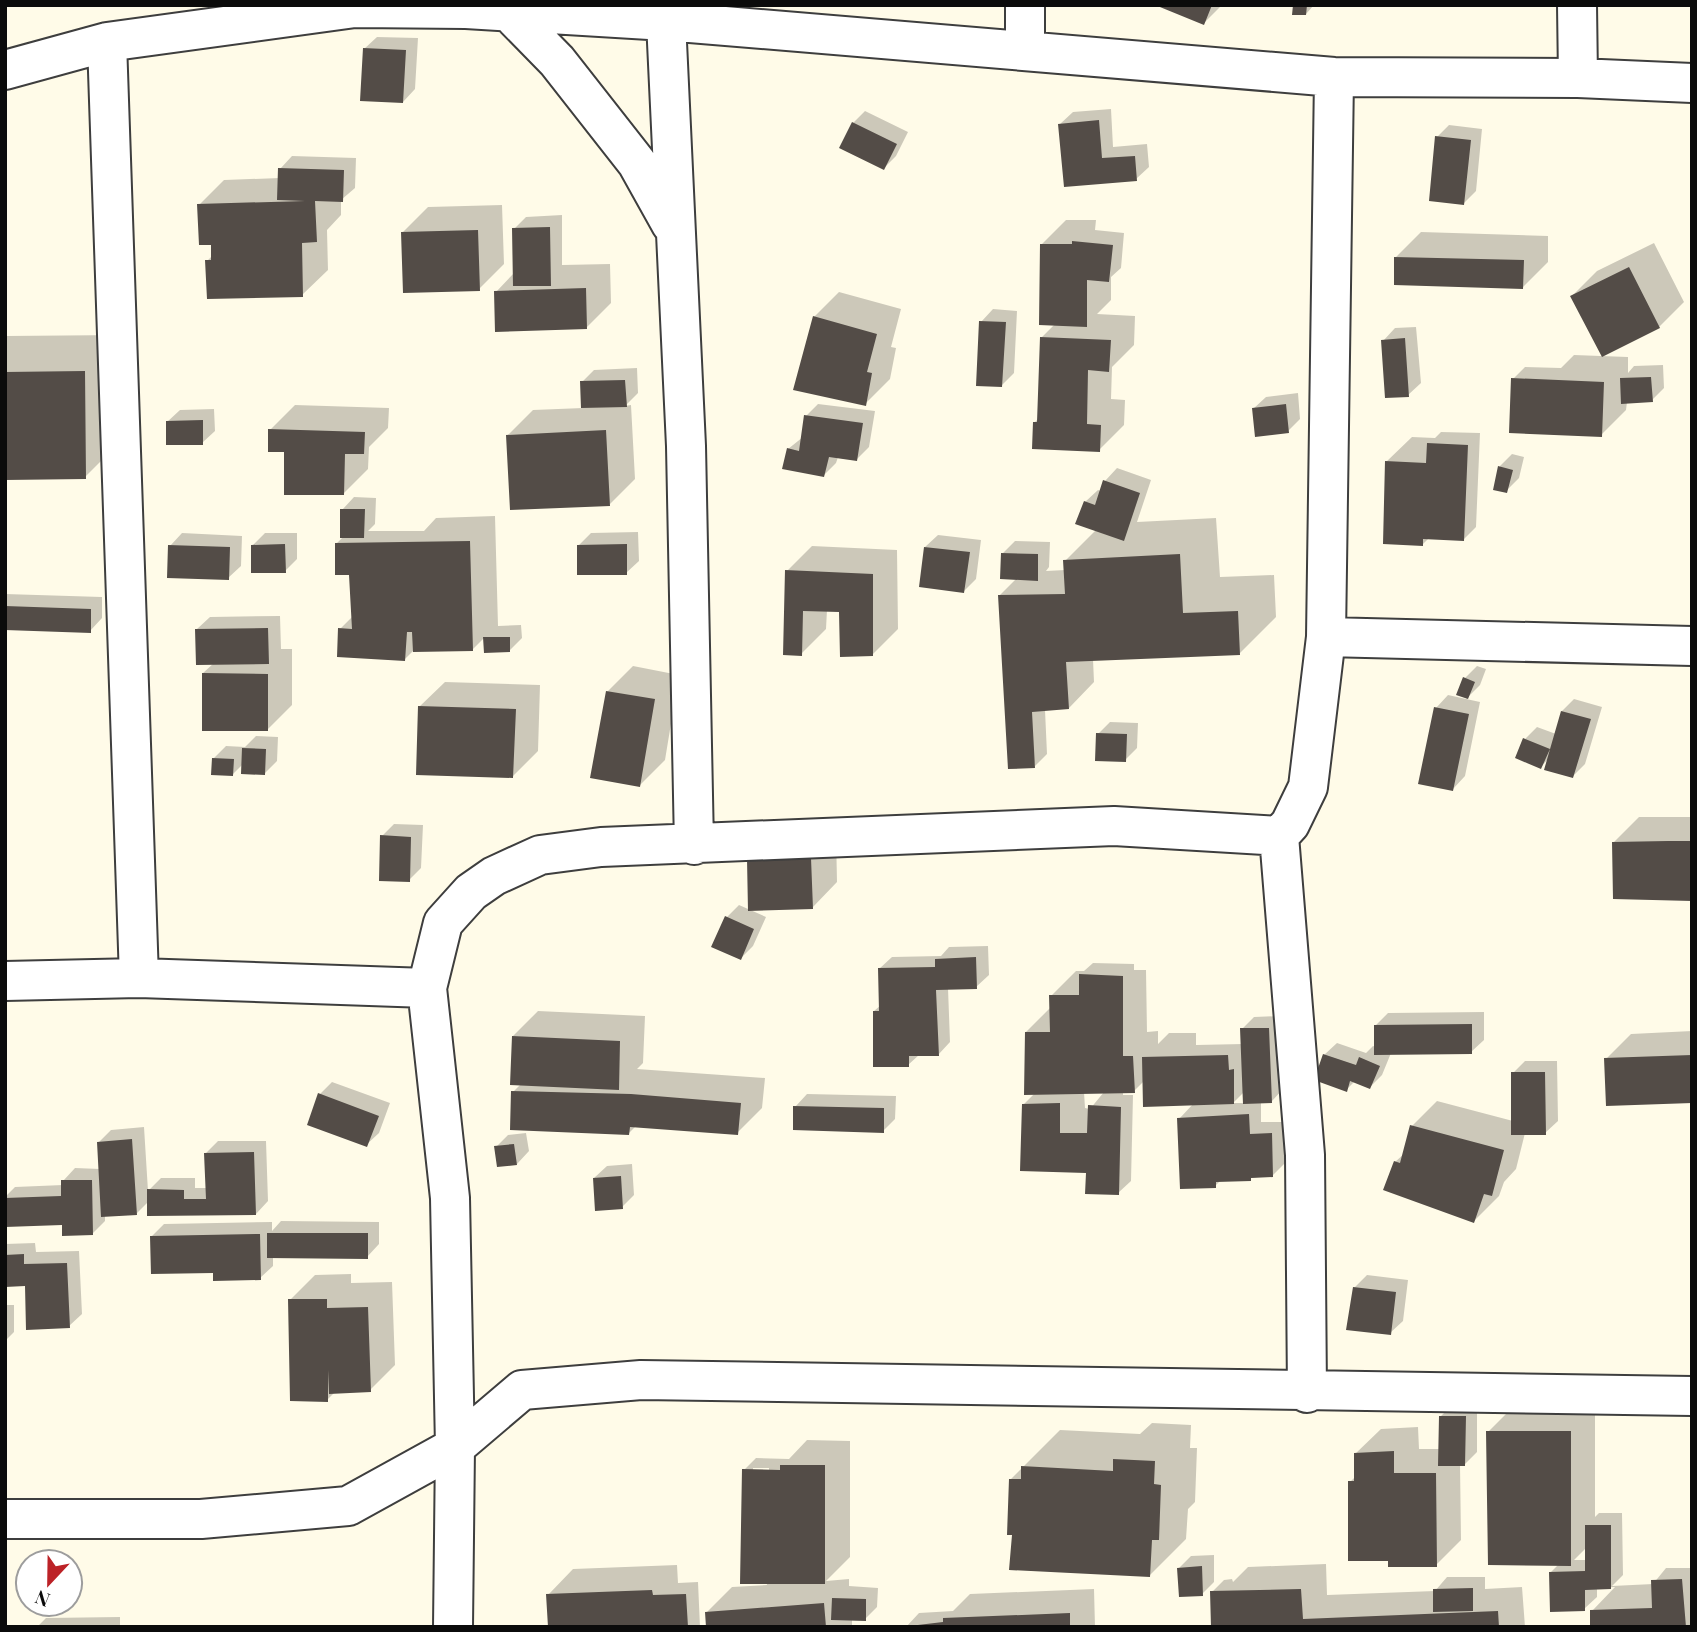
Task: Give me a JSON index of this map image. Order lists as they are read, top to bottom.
{
  "north": "bottom"
}
